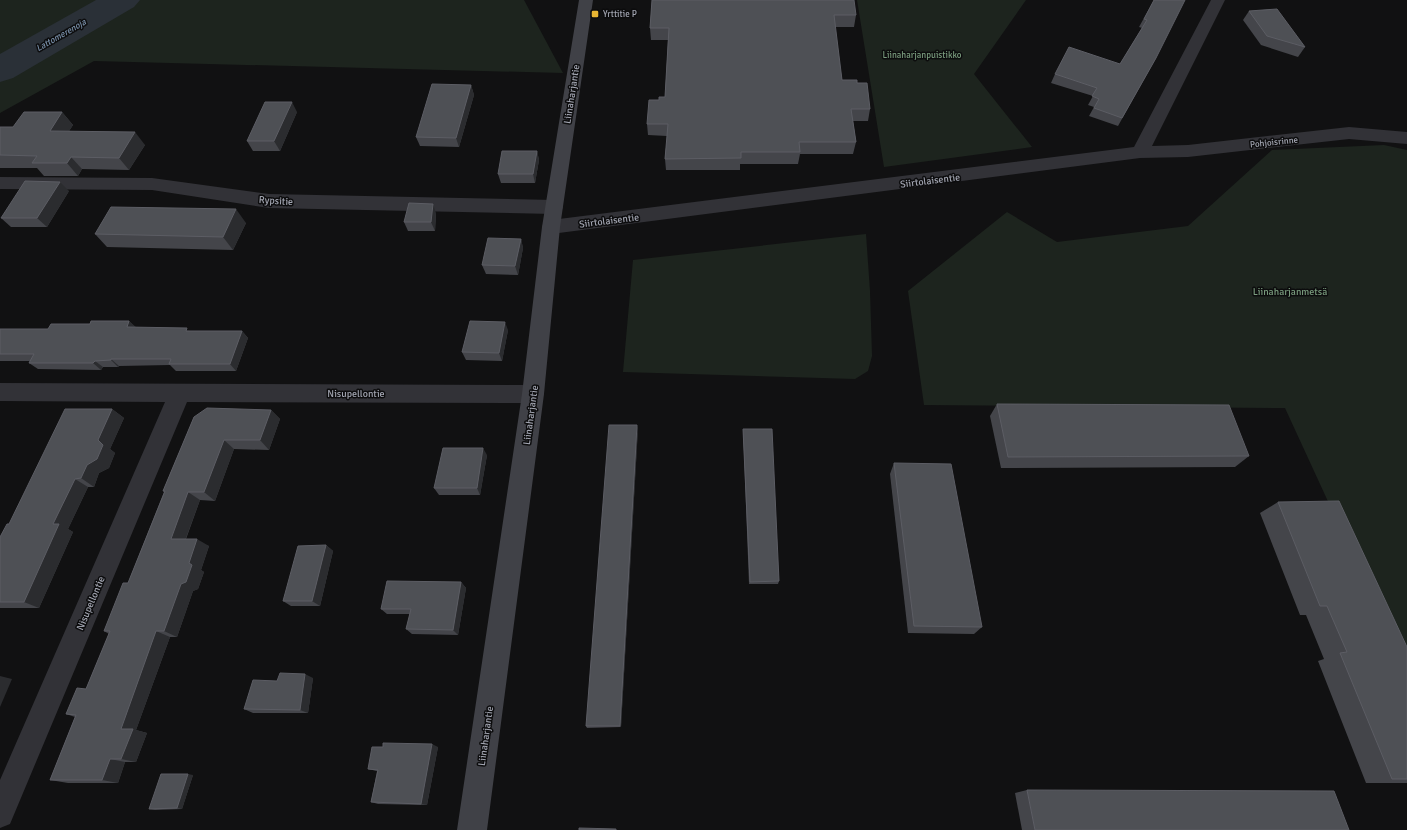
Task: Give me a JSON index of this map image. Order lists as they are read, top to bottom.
{
  "streets": {
    "main road": ["Liinaharjantie"],
    "street": [
      "Pohjoisrinne",
      "Siirtolaisentie",
      "Rypsitie",
      "Nisupellontie"
    ]
  },
  "crossings": [
    ["Liinaharjantie", "Siirtolaisentie"],
    ["Liinaharjantie", "Rypsitie"],
    ["Liinaharjantie", "Nisupellontie"],
    ["Pohjoisrinne", "Siirtolaisentie"],
    ["Siirtolaisentie", "Rypsitie"]
  ],
  "water": ["Lattomerenoja"],
  "parks": ["Liinaharjanpuistikko", "Liinaharjanmetsä"],
  "places": {
    "transit": ["Yrttitie P"]
  }
}
